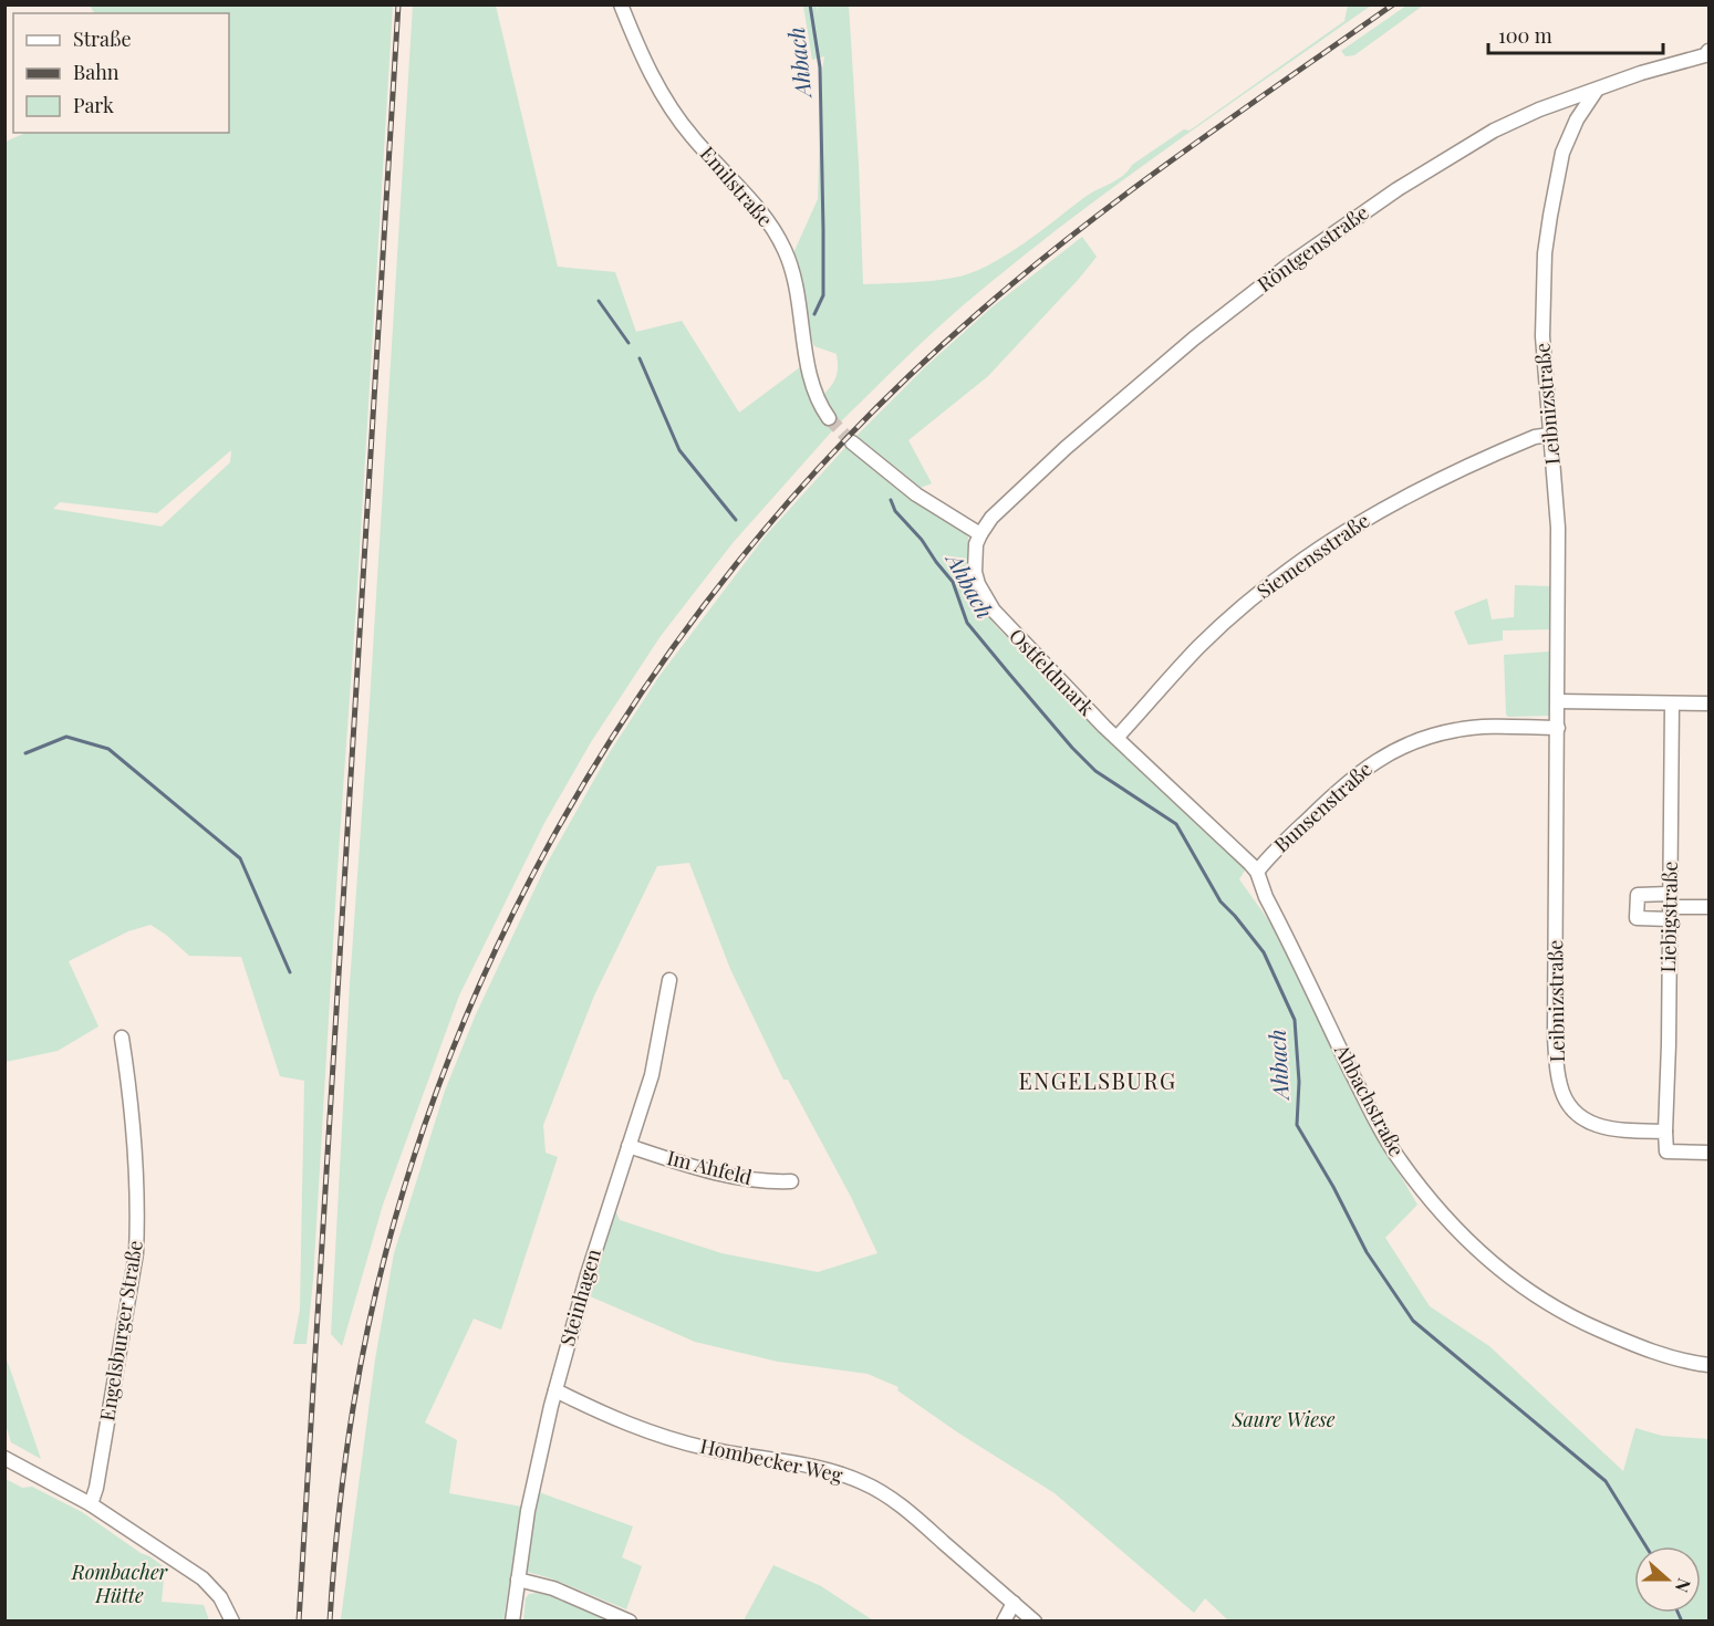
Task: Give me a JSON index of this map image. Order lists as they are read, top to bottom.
{
  "streets": {
    "street": [
      "Emilstraße",
      "Röntgenstraße",
      "Leibnizstraße",
      "Siemensstraße",
      "Ostfeldmark",
      "Bunsenstraße",
      "Liebigstraße",
      "Ahbachstraße",
      "Im Ahfeld",
      "Steinhagen",
      "Engelsburger Straße",
      "Hombecker Weg"
    ]
  },
  "crossings": [
    ["Röntgenstraße", "Leibnizstraße"],
    ["Röntgenstraße", "Ostfeldmark"],
    ["Leibnizstraße", "Siemensstraße"],
    ["Leibnizstraße", "Bunsenstraße"],
    ["Leibnizstraße", "Liebigstraße"],
    ["Siemensstraße", "Ostfeldmark"],
    ["Siemensstraße", "Ahbachstraße"],
    ["Ostfeldmark", "Ahbachstraße"],
    ["Bunsenstraße", "Ahbachstraße"],
    ["Im Ahfeld", "Steinhagen"],
    ["Steinhagen", "Hombecker Weg"]
  ],
  "districts": ["ENGELSBURG"],
  "water": ["Ahbach"],
  "parks": ["Saure Wiese", "Rombacher Hütte"],
  "legend": ["Straße", "Bahn", "Park"],
  "scale_bar": "100 m",
  "north": "right"
}
